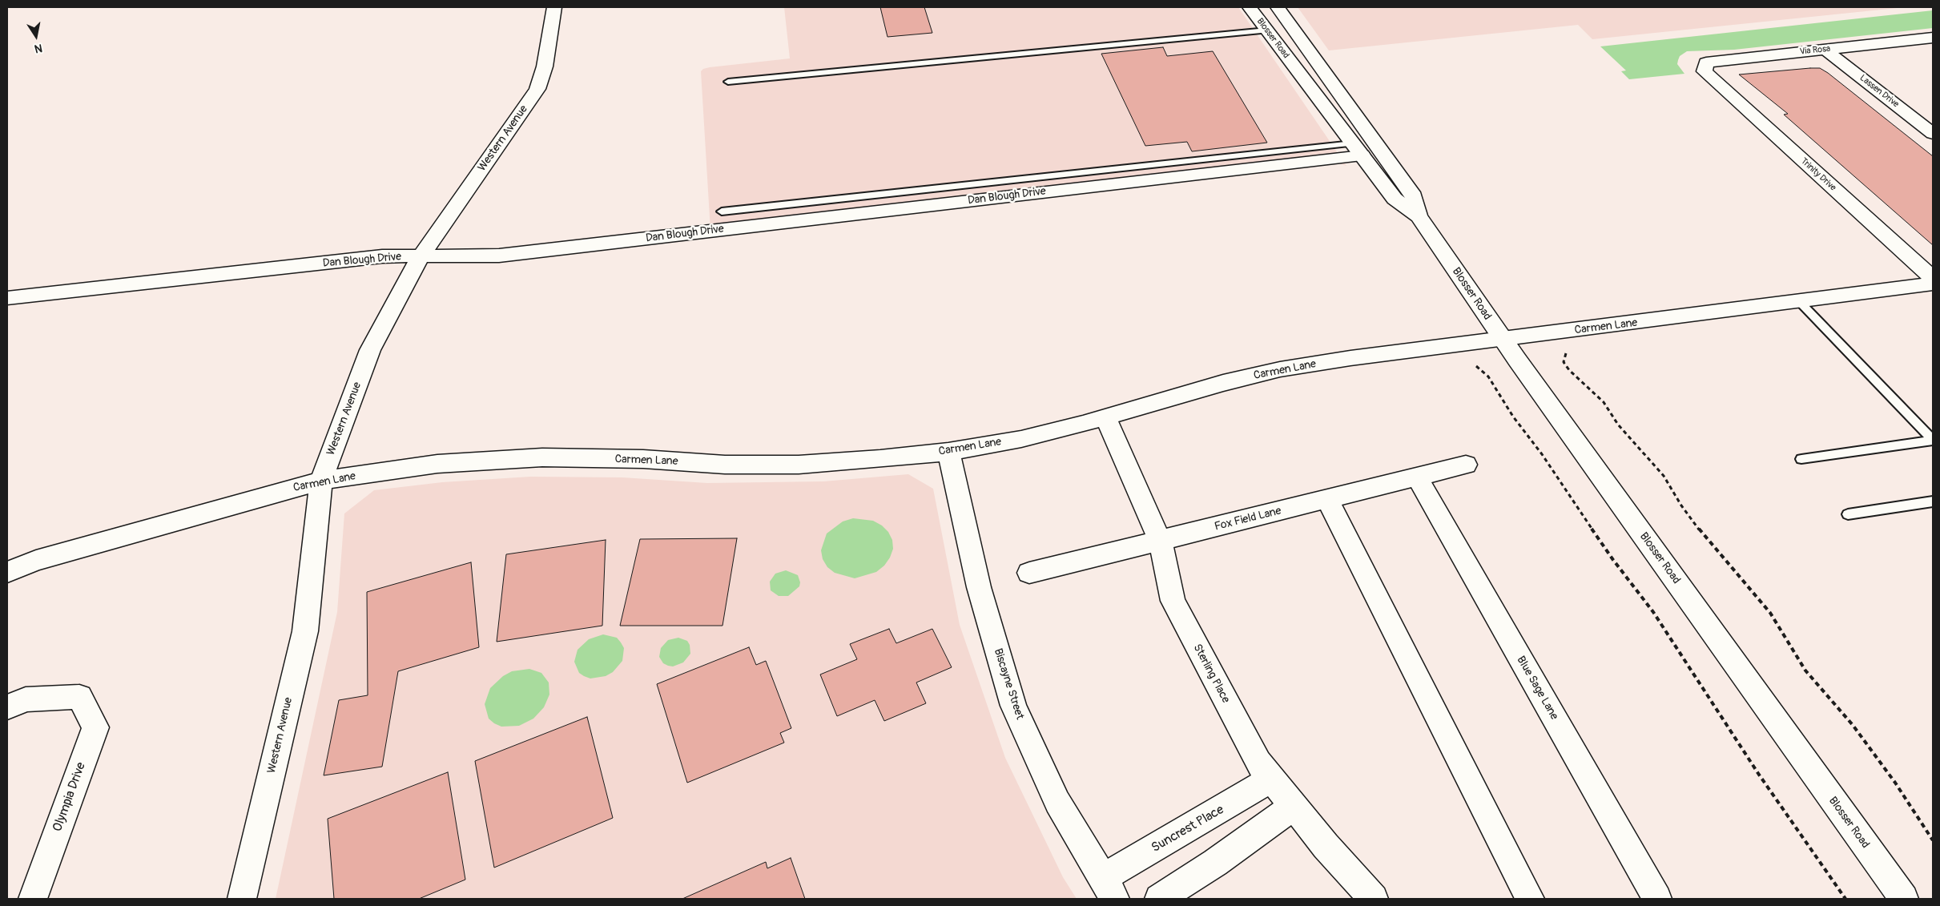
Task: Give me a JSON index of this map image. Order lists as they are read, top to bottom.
{
  "streets": {
    "street": [
      "Blosser Road",
      "Via Rosa",
      "Lassen Drive",
      "Western Avenue",
      "Trinity Drive",
      "Dan Blough Drive",
      "Carmen Lane",
      "Fox Field Lane",
      "Sterling Place",
      "Biscayne Street",
      "Blue Sage Lane",
      "Olympia Drive",
      "Suncrest Place"
    ]
  },
  "crossings": [
    ["Blosser Road", "Dan Blough Drive"],
    ["Blosser Road", "Carmen Lane"],
    ["Via Rosa", "Lassen Drive"],
    ["Via Rosa", "Trinity Drive"],
    ["Western Avenue", "Dan Blough Drive"],
    ["Western Avenue", "Carmen Lane"],
    ["Carmen Lane", "Sterling Place"],
    ["Carmen Lane", "Biscayne Street"],
    ["Fox Field Lane", "Sterling Place"],
    ["Fox Field Lane", "Blue Sage Lane"],
    ["Sterling Place", "Suncrest Place"],
    ["Biscayne Street", "Suncrest Place"]
  ],
  "north": "bottom"
}
